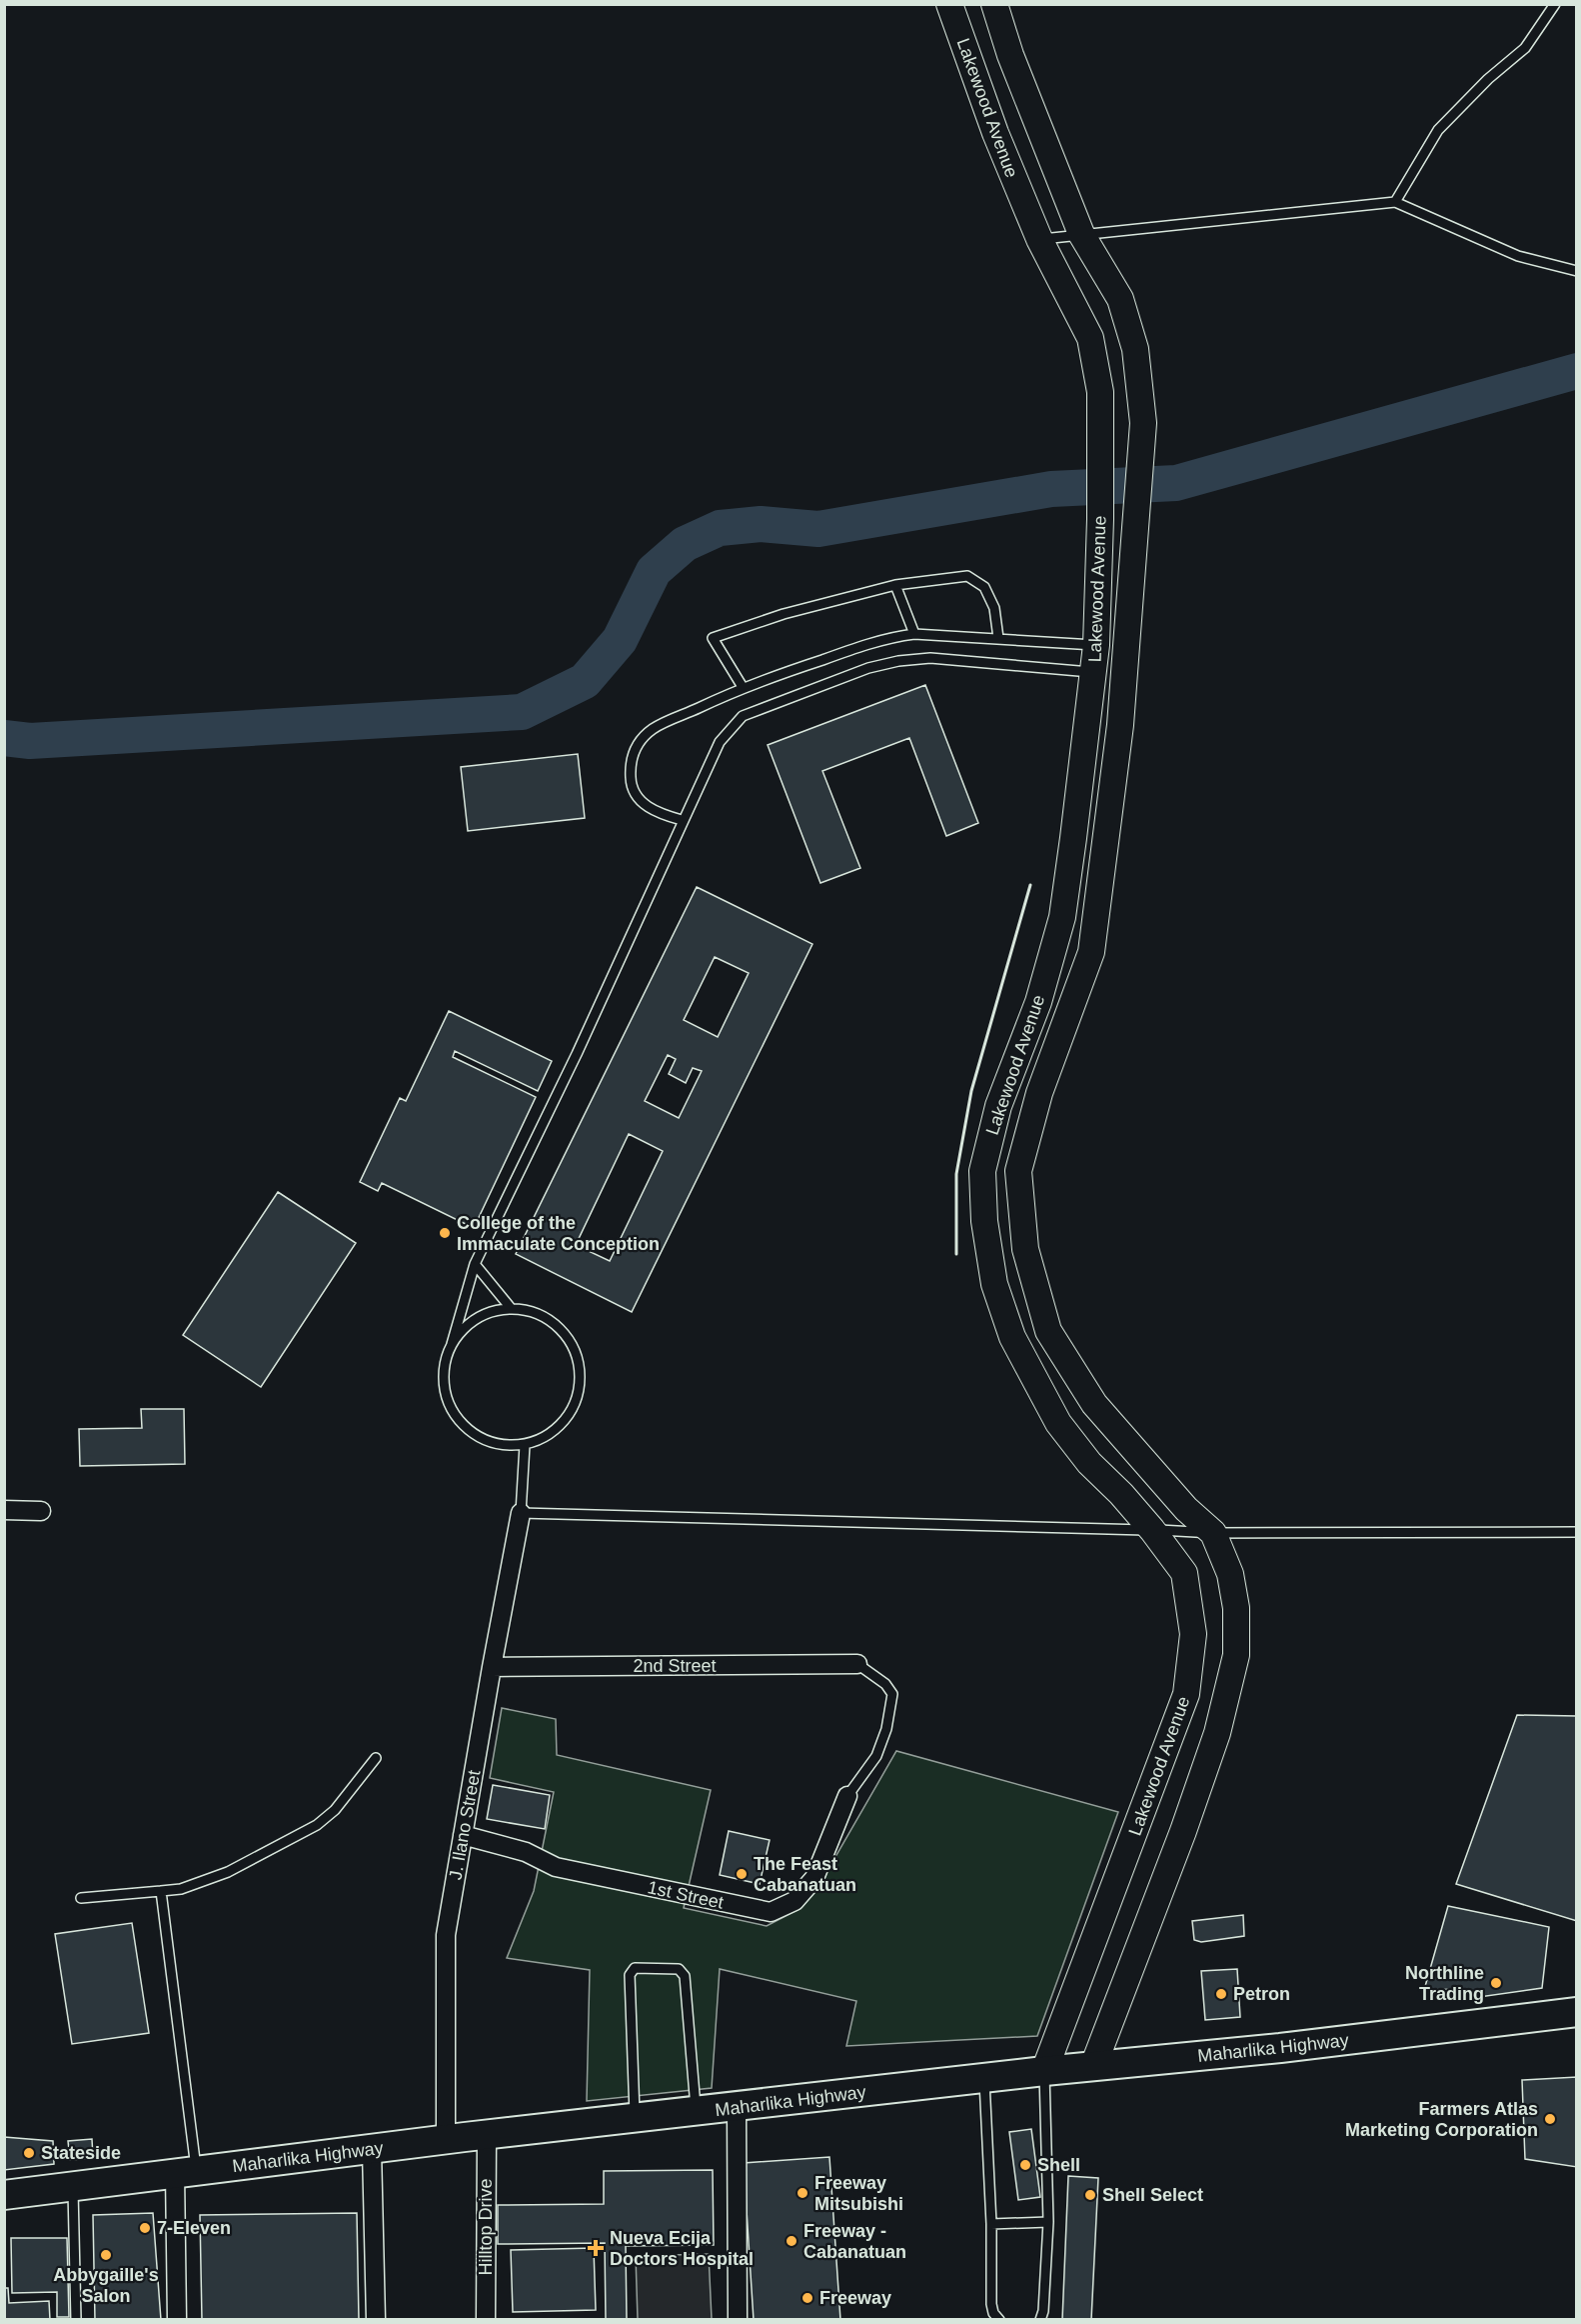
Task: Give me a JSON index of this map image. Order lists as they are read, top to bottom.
{
  "streets": {
    "main road": ["Lakewood Avenue", "Maharlika Highway"],
    "street": [
      "2nd Street",
      "J. Ilano Street",
      "1st Street",
      "Hilltop Drive"
    ]
  },
  "crossings": [
    ["Lakewood Avenue", "Maharlika Highway"],
    ["2nd Street", "J. Ilano Street"],
    ["J. Ilano Street", "1st Street"],
    ["J. Ilano Street", "Maharlika Highway"],
    ["Maharlika Highway", "Hilltop Drive"]
  ],
  "places": {
    "other": [
      "College of the Immaculate Conception",
      "The Feast Cabanatuan",
      "Northline Trading",
      "Petron",
      "Farmers Atlas Marketing Corporation",
      "Stateside",
      "Shell",
      "Freeway Mitsubishi",
      "Shell Select",
      "7-Eleven",
      "Freeway - Cabanatuan",
      "Abbygaille's Salon",
      "Freeway"
    ],
    "health": ["Nueva Ecija Doctors Hospital"]
  }
}
